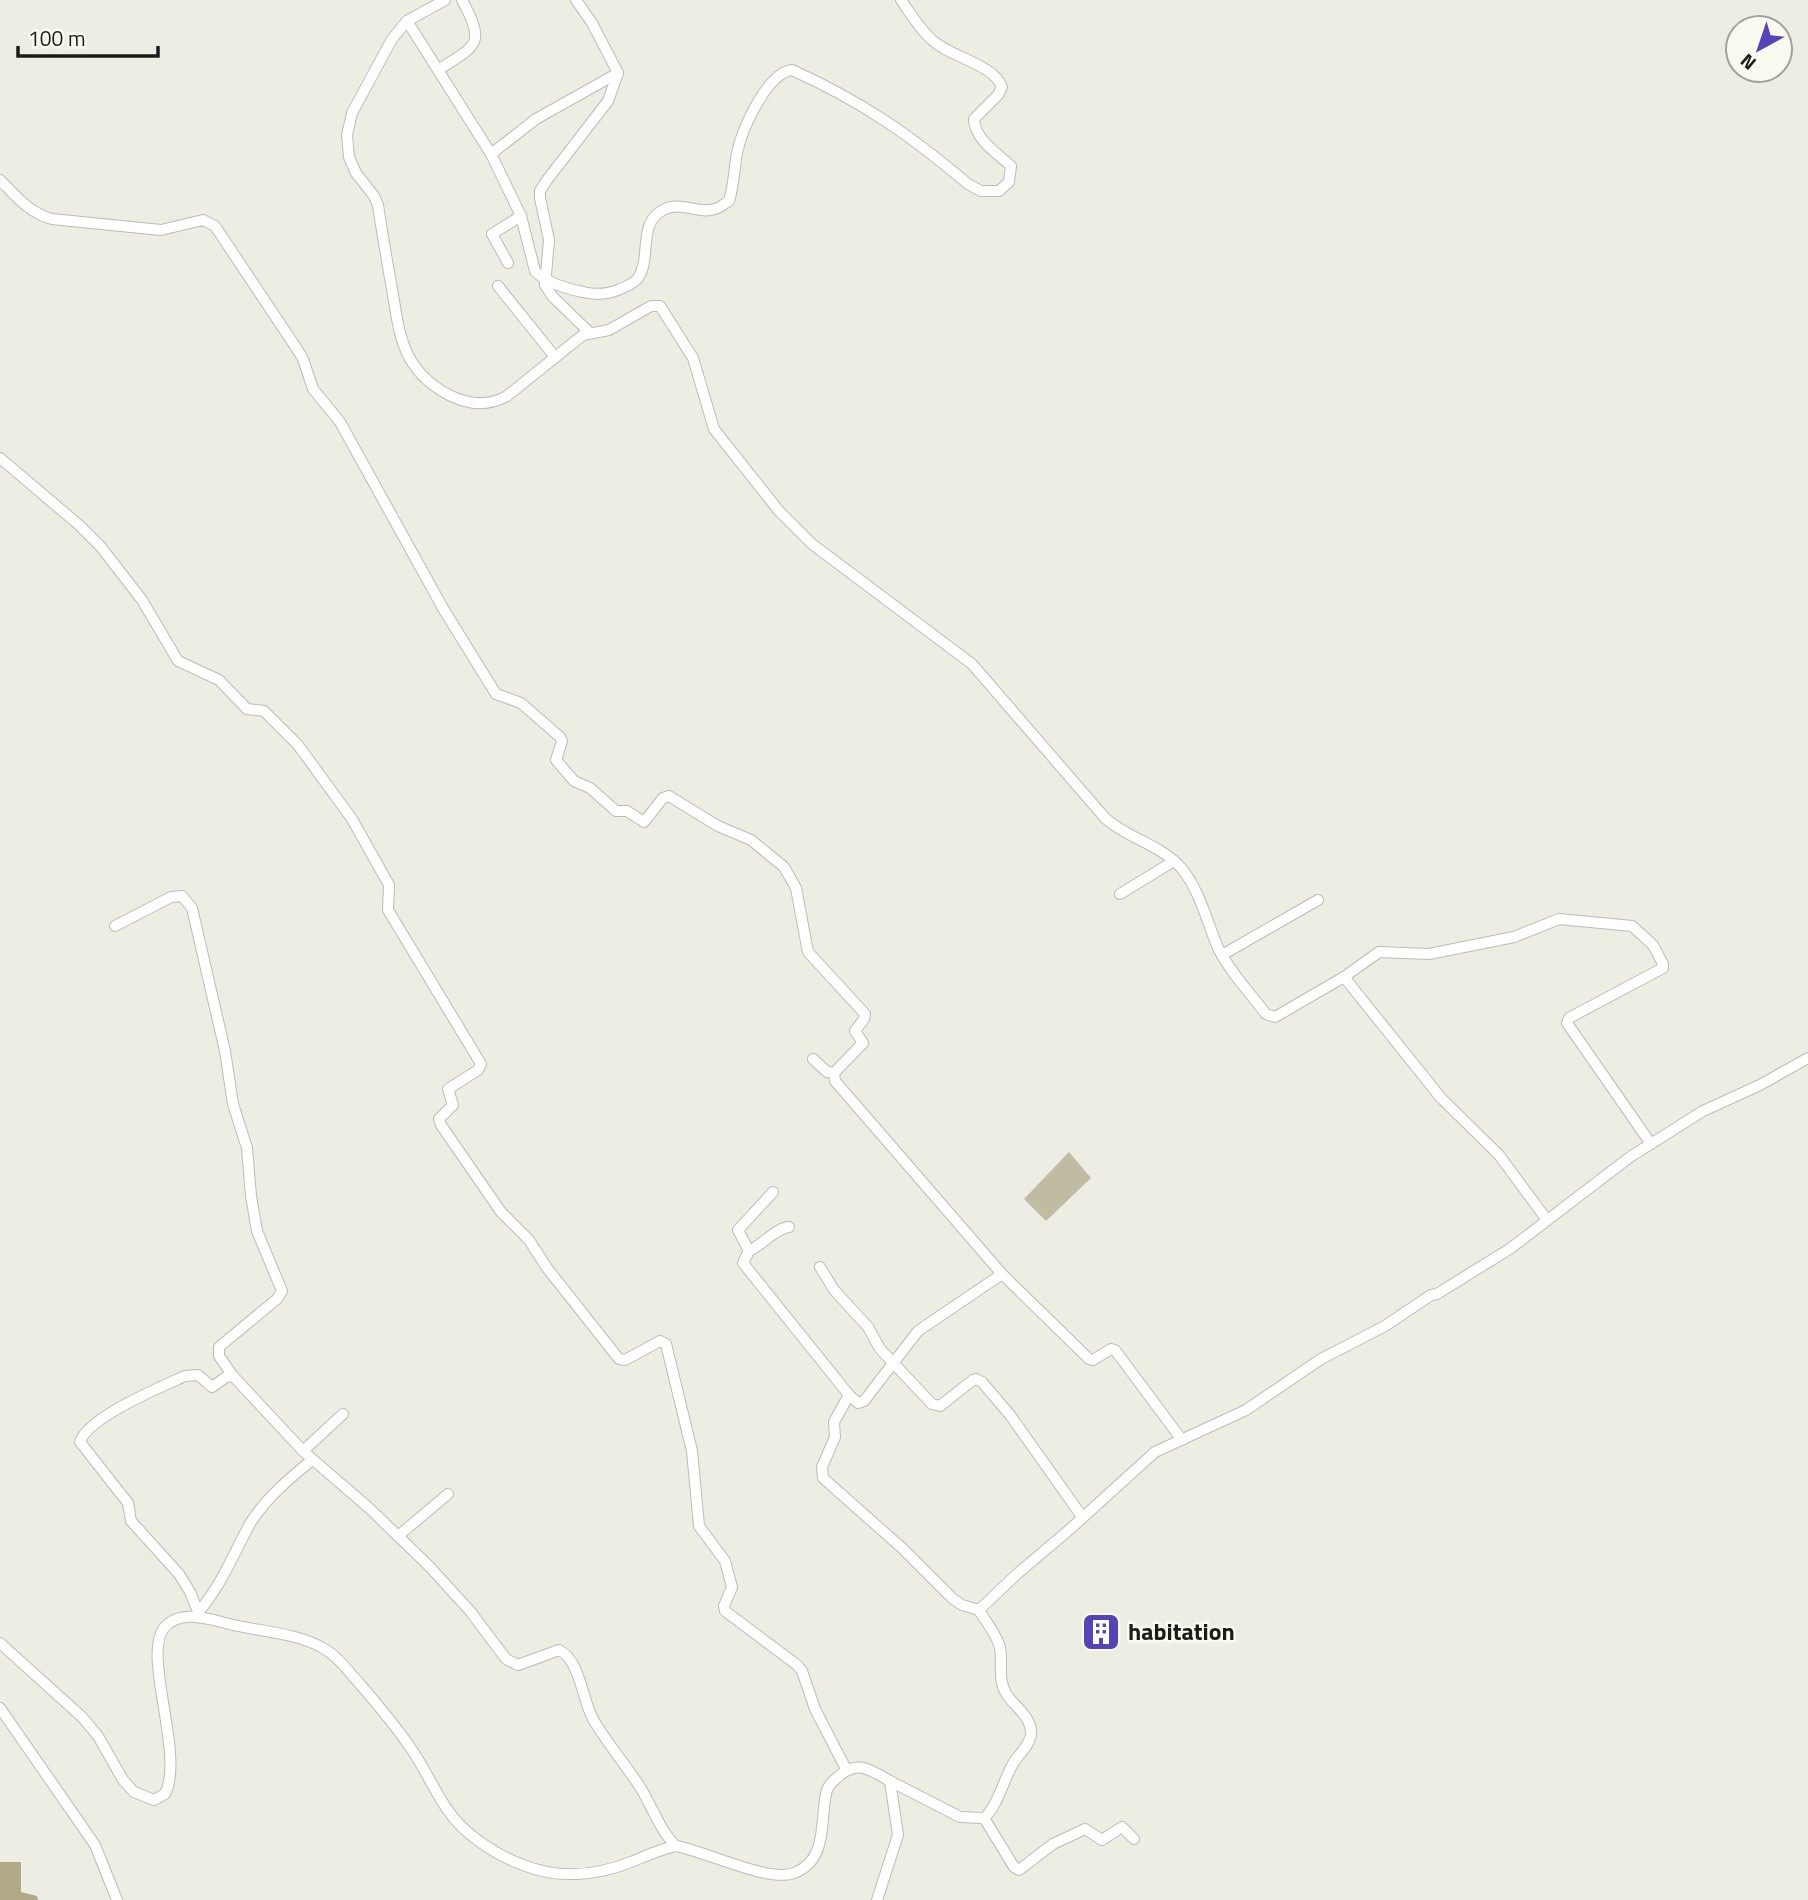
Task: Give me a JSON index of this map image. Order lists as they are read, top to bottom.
{
  "places": {
    "building": ["habitation"]
  },
  "scale_bar": "100 m",
  "north": "bottom left"
}
